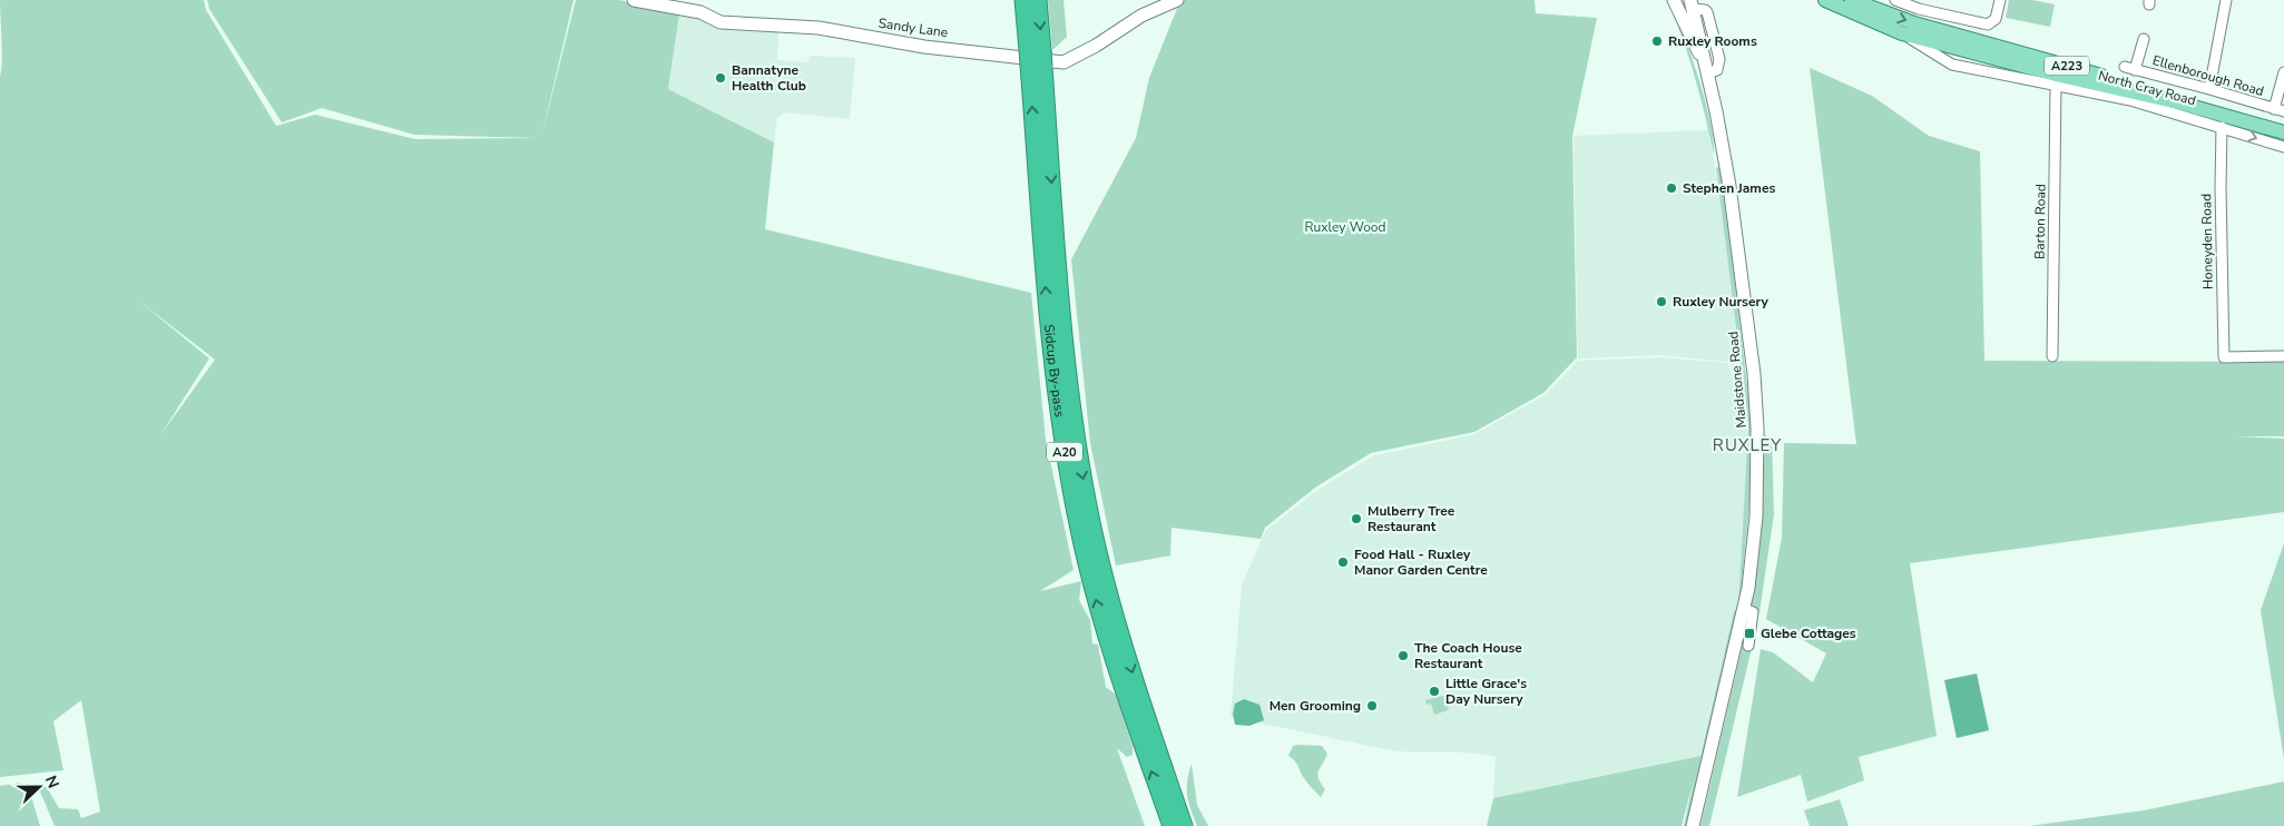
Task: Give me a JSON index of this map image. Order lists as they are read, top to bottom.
{
  "streets": {
    "highway": ["Sidcup By-pass", "A20"],
    "main road": [
      "Sandy Lane",
      "A223",
      "North Cray Road",
      "Maidstone Road"
    ],
    "street": ["Ellenborough Road", "Barton Road", "Honeyden Road"]
  },
  "crossings": [
    ["North Cray Road", "Barton Road"],
    ["North Cray Road", "Honeyden Road"]
  ],
  "districts": ["RUXLEY"],
  "parks": ["Ruxley Wood"],
  "places": {
    "other": [
      "Ruxley Rooms",
      "Bannatyne Health Club",
      "Stephen James",
      "Ruxley Nursery",
      "Mulberry Tree Restaurant",
      "Food Hall - Ruxley Manor Garden Centre",
      "The Coach House Restaurant",
      "Little Grace's Day Nursery",
      "Men Grooming"
    ],
    "transit": ["Glebe Cottages"]
  },
  "north": "right"
}
